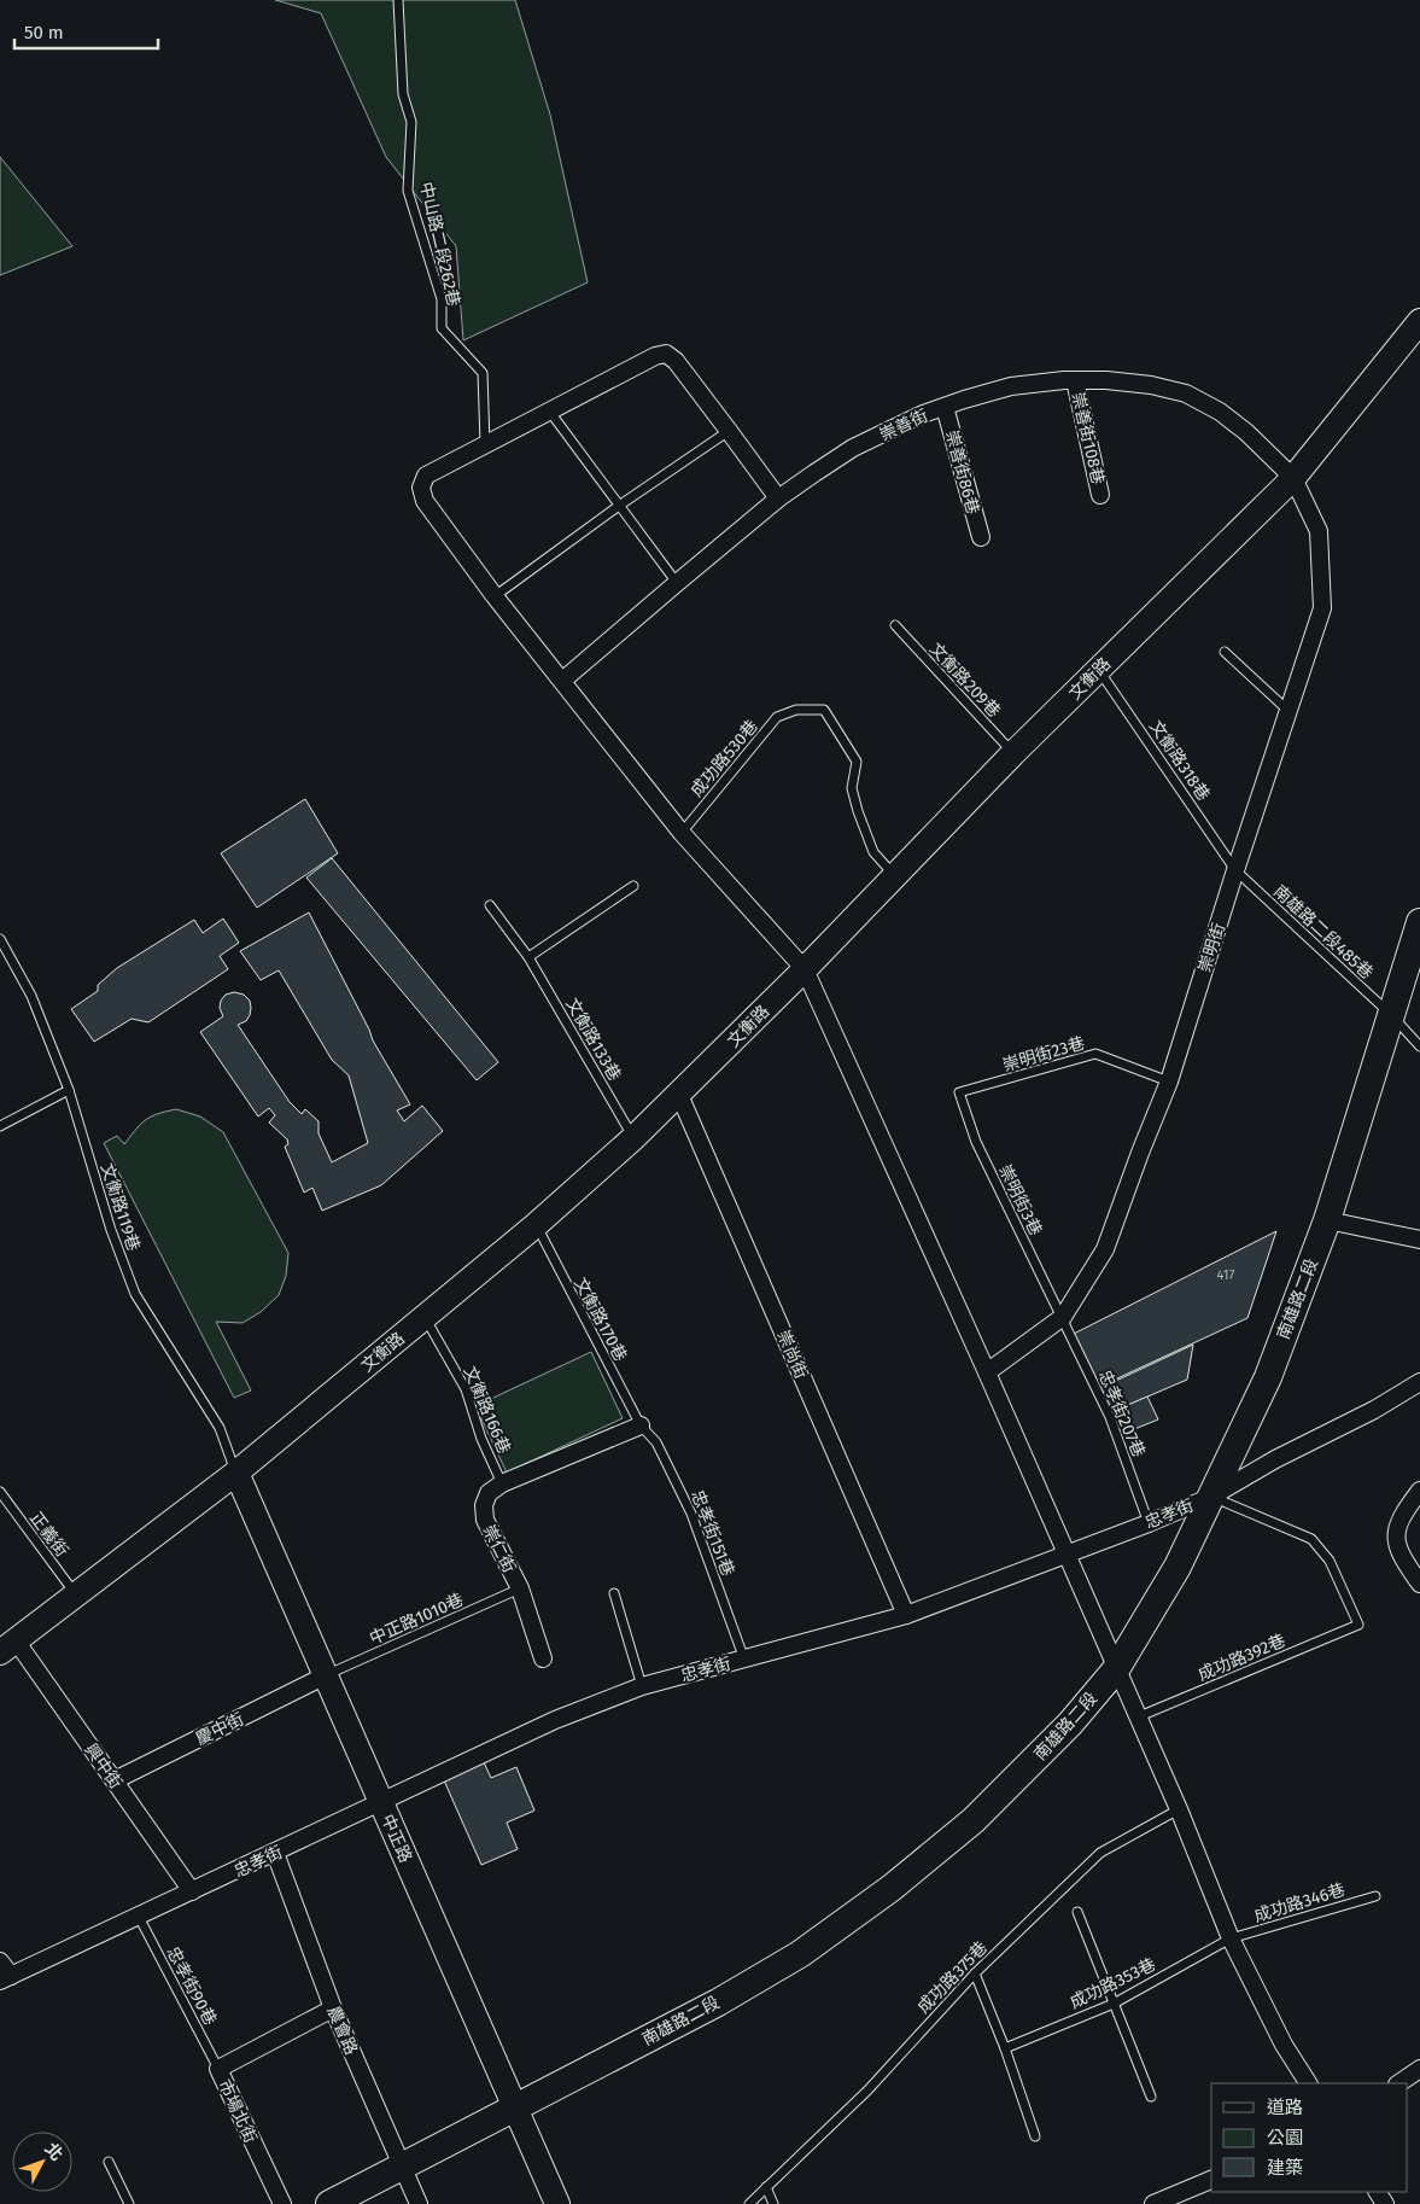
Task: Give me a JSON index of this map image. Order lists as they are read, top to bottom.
{
  "streets": {
    "main road": ["南雄路二段"],
    "street": [
      "崇善街",
      "崇善街108巷",
      "崇善街86巷",
      "文衡路",
      "崇明街",
      "崇尚街",
      "忠孝街",
      "崇仁街",
      "慶中街",
      "興中街",
      "中正路",
      "農會路",
      "市場北街"
    ],
    "lane": [
      "中山路二段262巷",
      "文衡路209巷",
      "成功路530巷",
      "文衡路318巷",
      "南雄路二段485巷",
      "文衡路133巷",
      "崇明街23巷",
      "崇明街3巷",
      "文衡路119巷",
      "文衡路170巷",
      "文衡路166巷",
      "忠孝街207巷",
      "忠孝街151巷",
      "正義街",
      "中正路1010巷",
      "成功路392巷",
      "成功路346巷",
      "成功路375巷",
      "成功路353巷",
      "忠孝街90巷"
    ]
  },
  "crossings": [
    ["崇善街", "崇善街108巷"],
    ["崇善街", "崇善街86巷"],
    ["崇善街", "文衡路"],
    ["崇善街", "崇明街"],
    ["文衡路", "文衡路209巷"],
    ["文衡路", "成功路530巷"],
    ["文衡路", "文衡路318巷"],
    ["文衡路", "崇明街"],
    ["文衡路", "文衡路133巷"],
    ["文衡路", "文衡路119巷"],
    ["文衡路", "文衡路170巷"],
    ["文衡路", "崇尚街"],
    ["文衡路", "文衡路166巷"],
    ["文衡路", "正義街"],
    ["文衡路", "興中街"],
    ["文衡路", "中正路"],
    ["文衡路318巷", "南雄路二段485巷"],
    ["文衡路318巷", "崇明街"],
    ["南雄路二段485巷", "崇明街"],
    ["南雄路二段485巷", "南雄路二段"],
    ["崇明街", "崇明街23巷"],
    ["崇明街", "崇明街3巷"],
    ["崇明街", "忠孝街207巷"],
    ["崇明街23巷", "崇明街3巷"],
    ["崇明街3巷", "忠孝街207巷"],
    ["文衡路119巷", "中正路"],
    ["南雄路二段", "忠孝街"],
    ["南雄路二段", "成功路392巷"],
    ["南雄路二段", "中正路"],
    ["南雄路二段", "農會路"],
    ["文衡路170巷", "忠孝街151巷"],
    ["文衡路170巷", "崇仁街"],
    ["崇尚街", "忠孝街"],
    ["文衡路166巷", "崇仁街"],
    ["忠孝街207巷", "忠孝街"],
    ["忠孝街", "忠孝街151巷"],
    ["忠孝街", "成功路392巷"],
    ["忠孝街", "興中街"],
    ["忠孝街", "中正路"],
    ["忠孝街", "忠孝街90巷"],
    ["忠孝街", "農會路"],
    ["忠孝街151巷", "崇仁街"],
    ["崇仁街", "中正路1010巷"],
    ["中正路1010巷", "慶中街"],
    ["中正路1010巷", "中正路"],
    ["慶中街", "興中街"],
    ["慶中街", "中正路"],
    ["成功路346巷", "成功路353巷"],
    ["忠孝街90巷", "市場北街"],
    ["農會路", "市場北街"]
  ],
  "house_numbers": ["417"],
  "legend": ["道路", "公園", "建築"],
  "scale_bar": "50 m",
  "north": "top right"
}
